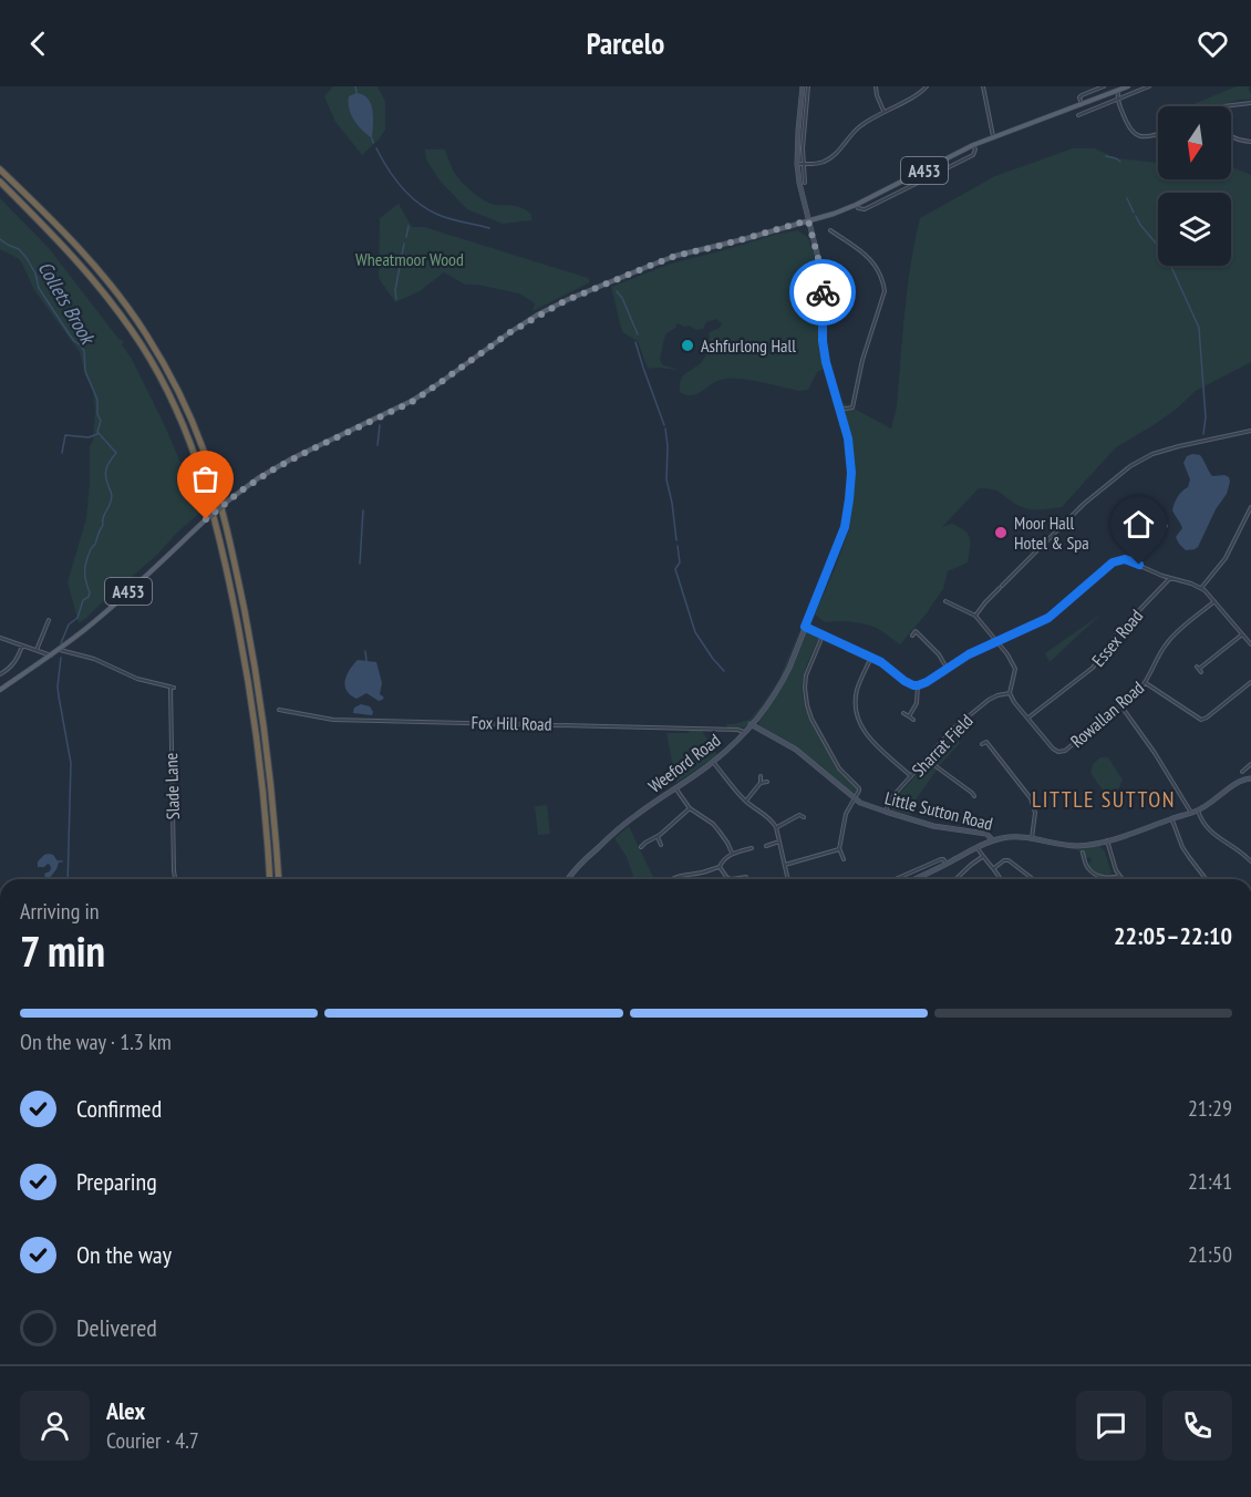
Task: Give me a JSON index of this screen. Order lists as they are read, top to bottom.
{
  "streets": {
    "main road": ["A453"],
    "street": [
      "Essex Road",
      "Rowallan Road",
      "Fox Hill Road",
      "Sharrat Field",
      "Weeford Road",
      "Slade Lane",
      "Little Sutton Road"
    ]
  },
  "crossings": [
    ["A453", "Weeford Road"],
    ["A453", "Slade Lane"],
    ["Essex Road", "Rowallan Road"],
    ["Rowallan Road", "Sharrat Field"],
    ["Fox Hill Road", "Weeford Road"],
    ["Sharrat Field", "Little Sutton Road"],
    ["Weeford Road", "Little Sutton Road"]
  ],
  "districts": ["LITTLE SUTTON"],
  "water": ["Collets Brook"],
  "parks": ["Wheatmoor Wood"],
  "places": ["Ashfurlong Hall", "Moor Hall Hotel & Spa"],
  "north": "bottom",
  "page": {
    "header": "Parcelo",
    "heading": ["7 min", "Arriving in", "22:05–22:10"],
    "panel": ["Alex", "Courier · 4.7"],
    "bar": "On the way · 1.3 km",
    "list": [
      ["Confirmed", "21:29"],
      ["Preparing", "21:41"],
      ["On the way", "21:50"],
      "Delivered"
    ]
  }
}
